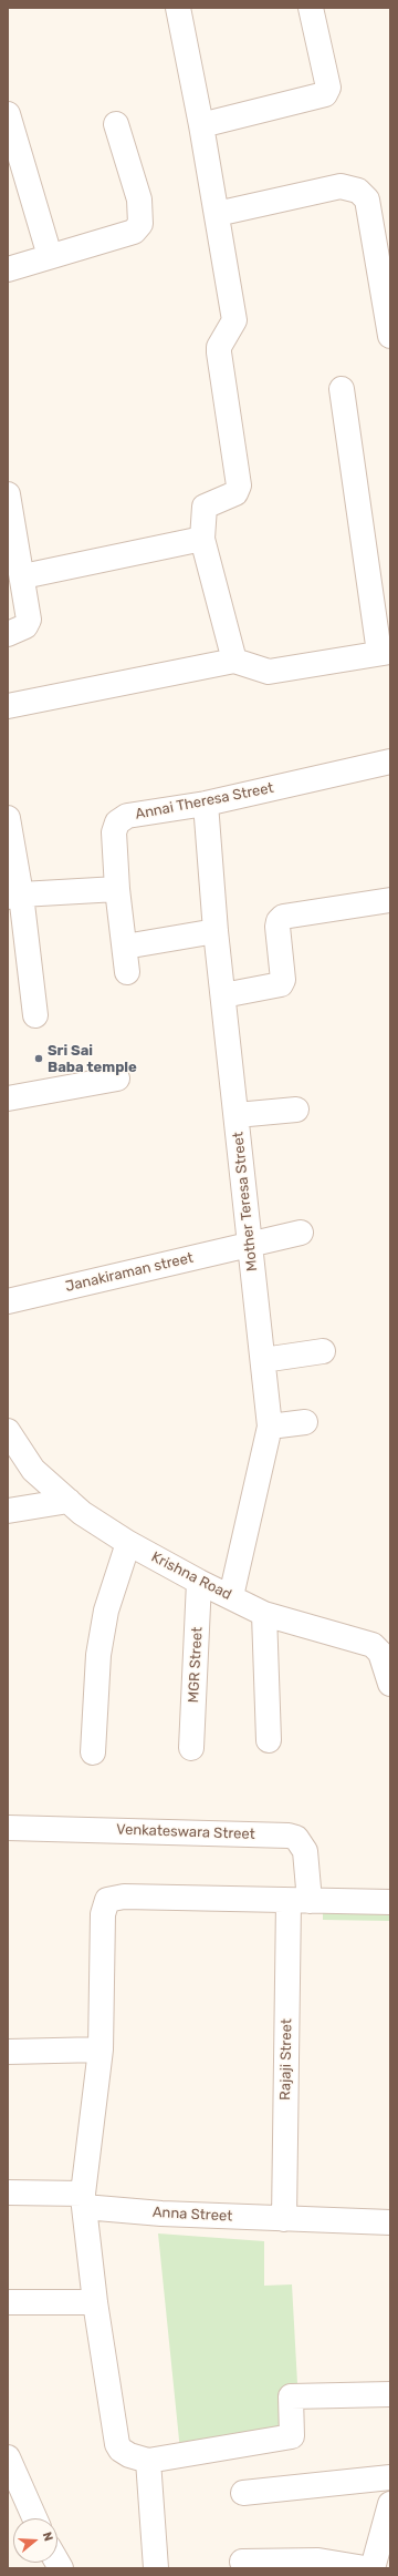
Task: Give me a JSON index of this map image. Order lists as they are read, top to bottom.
{
  "streets": {
    "street": [
      "Annai Theresa Street",
      "Mother Teresa Street",
      "Janakiraman street",
      "Krishna Road",
      "MGR Street",
      "Venkateswara Street",
      "Rajaji Street",
      "Anna Street"
    ]
  },
  "crossings": [
    ["Annai Theresa Street", "Mother Teresa Street"],
    ["Mother Teresa Street", "Janakiraman street"],
    ["Mother Teresa Street", "Krishna Road"],
    ["Krishna Road", "MGR Street"],
    ["Venkateswara Street", "Rajaji Street"],
    ["Rajaji Street", "Anna Street"]
  ],
  "places": ["Sri Sai Baba temple"],
  "north": "right"
}
